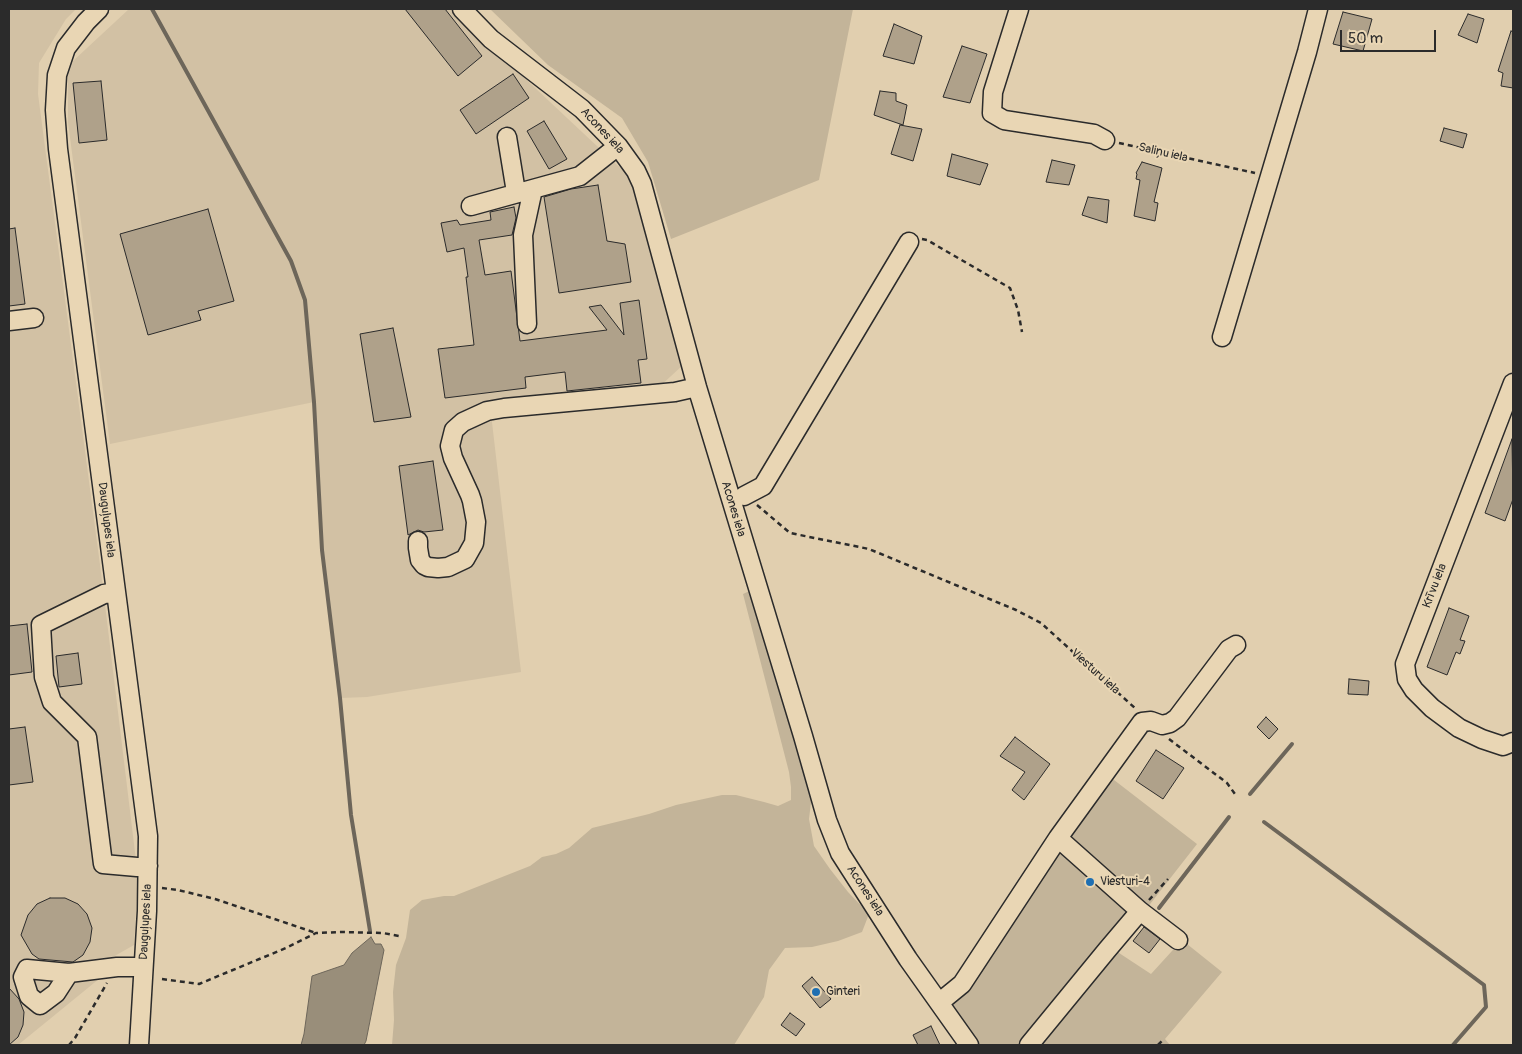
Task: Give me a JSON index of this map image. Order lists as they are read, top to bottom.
{
  "streets": {
    "street": ["Acones iela", "Dauguļupes iela", "Krīvu iela"],
    "path": ["Saliņu iela", "Viesturu iela"]
  },
  "places": ["Viesturi-4", "Ginteri"],
  "scale_bar": "50 m"
}
